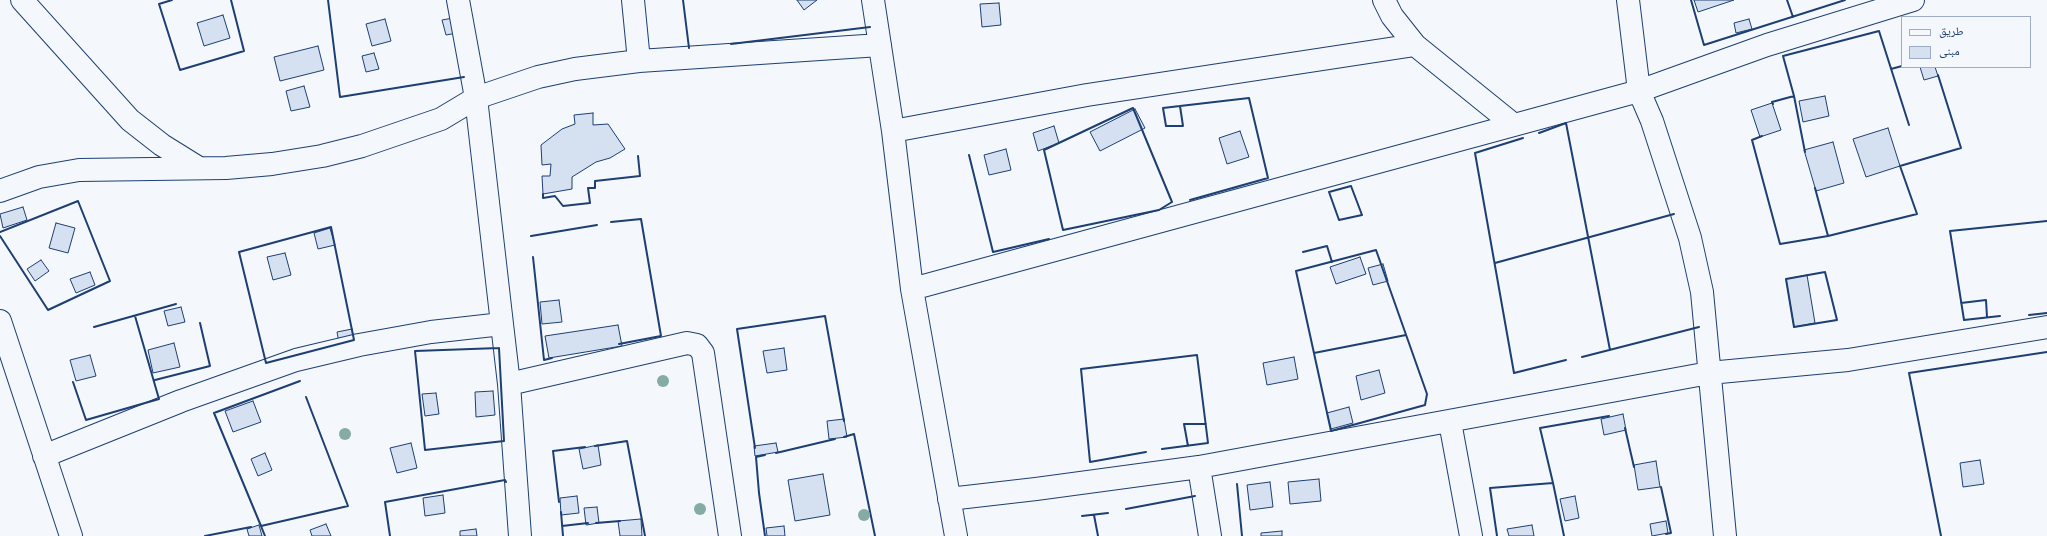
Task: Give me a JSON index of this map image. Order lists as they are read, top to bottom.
{
  "legend": ["طريق", "مبنى"]
}
